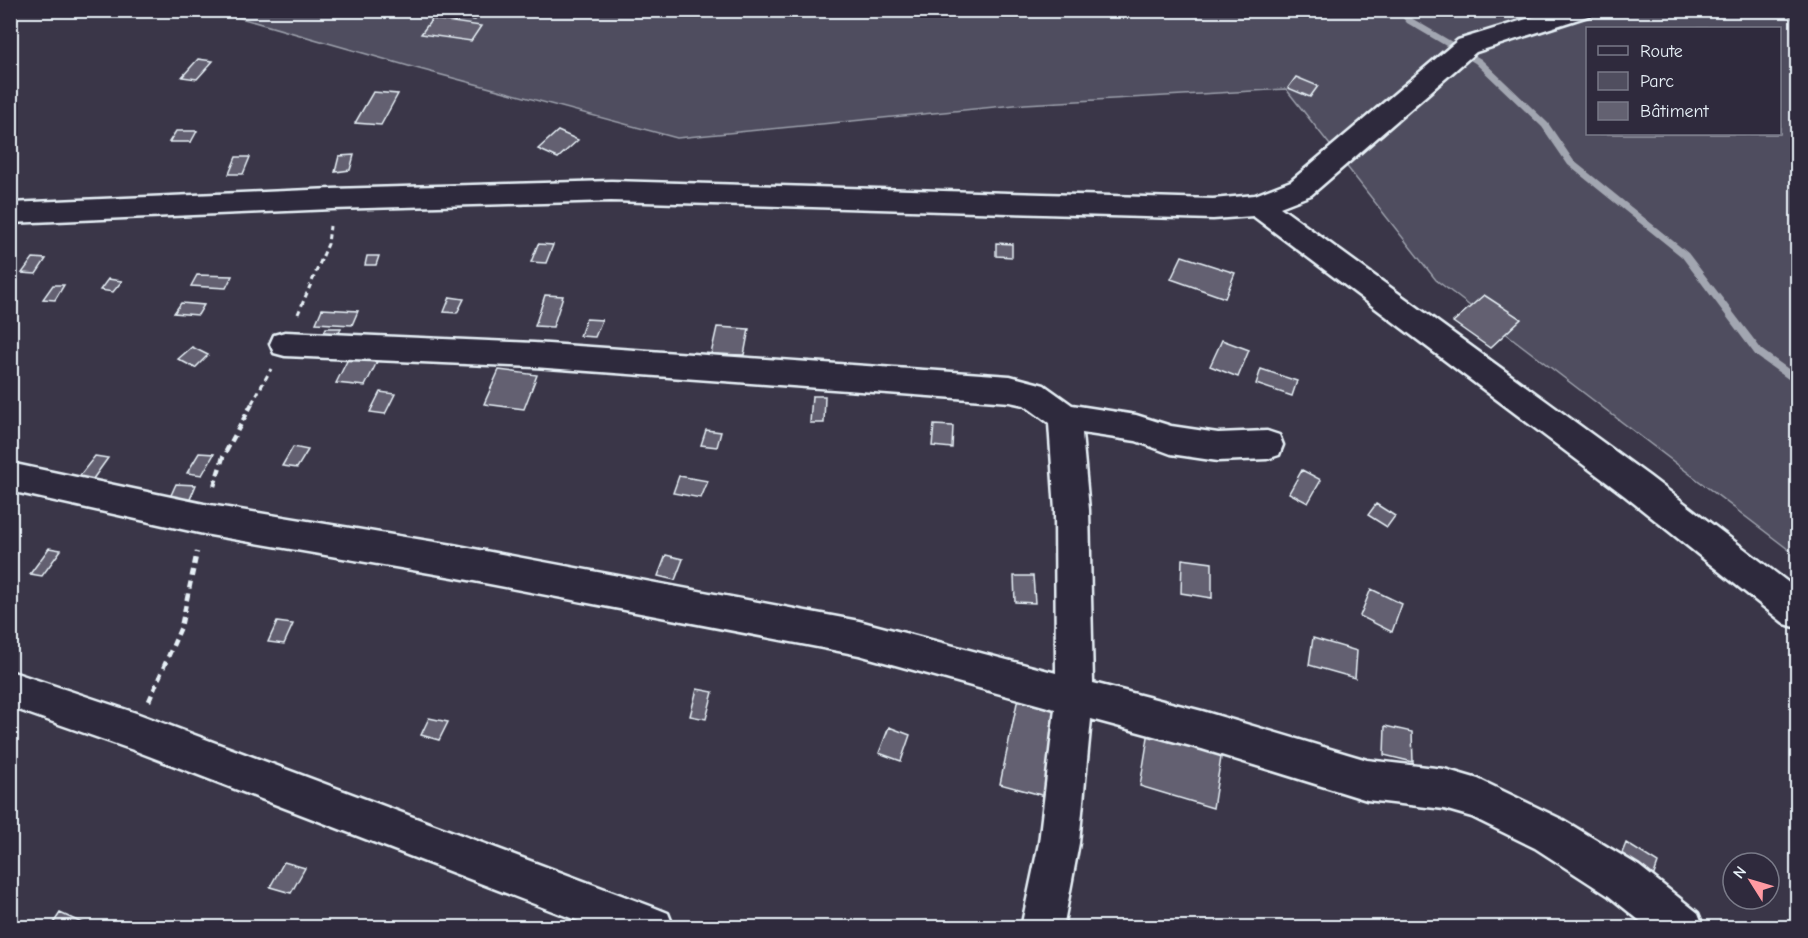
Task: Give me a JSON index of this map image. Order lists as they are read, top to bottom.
{
  "legend": ["Route", "Parc", "Bâtiment"],
  "north": "top left"
}
